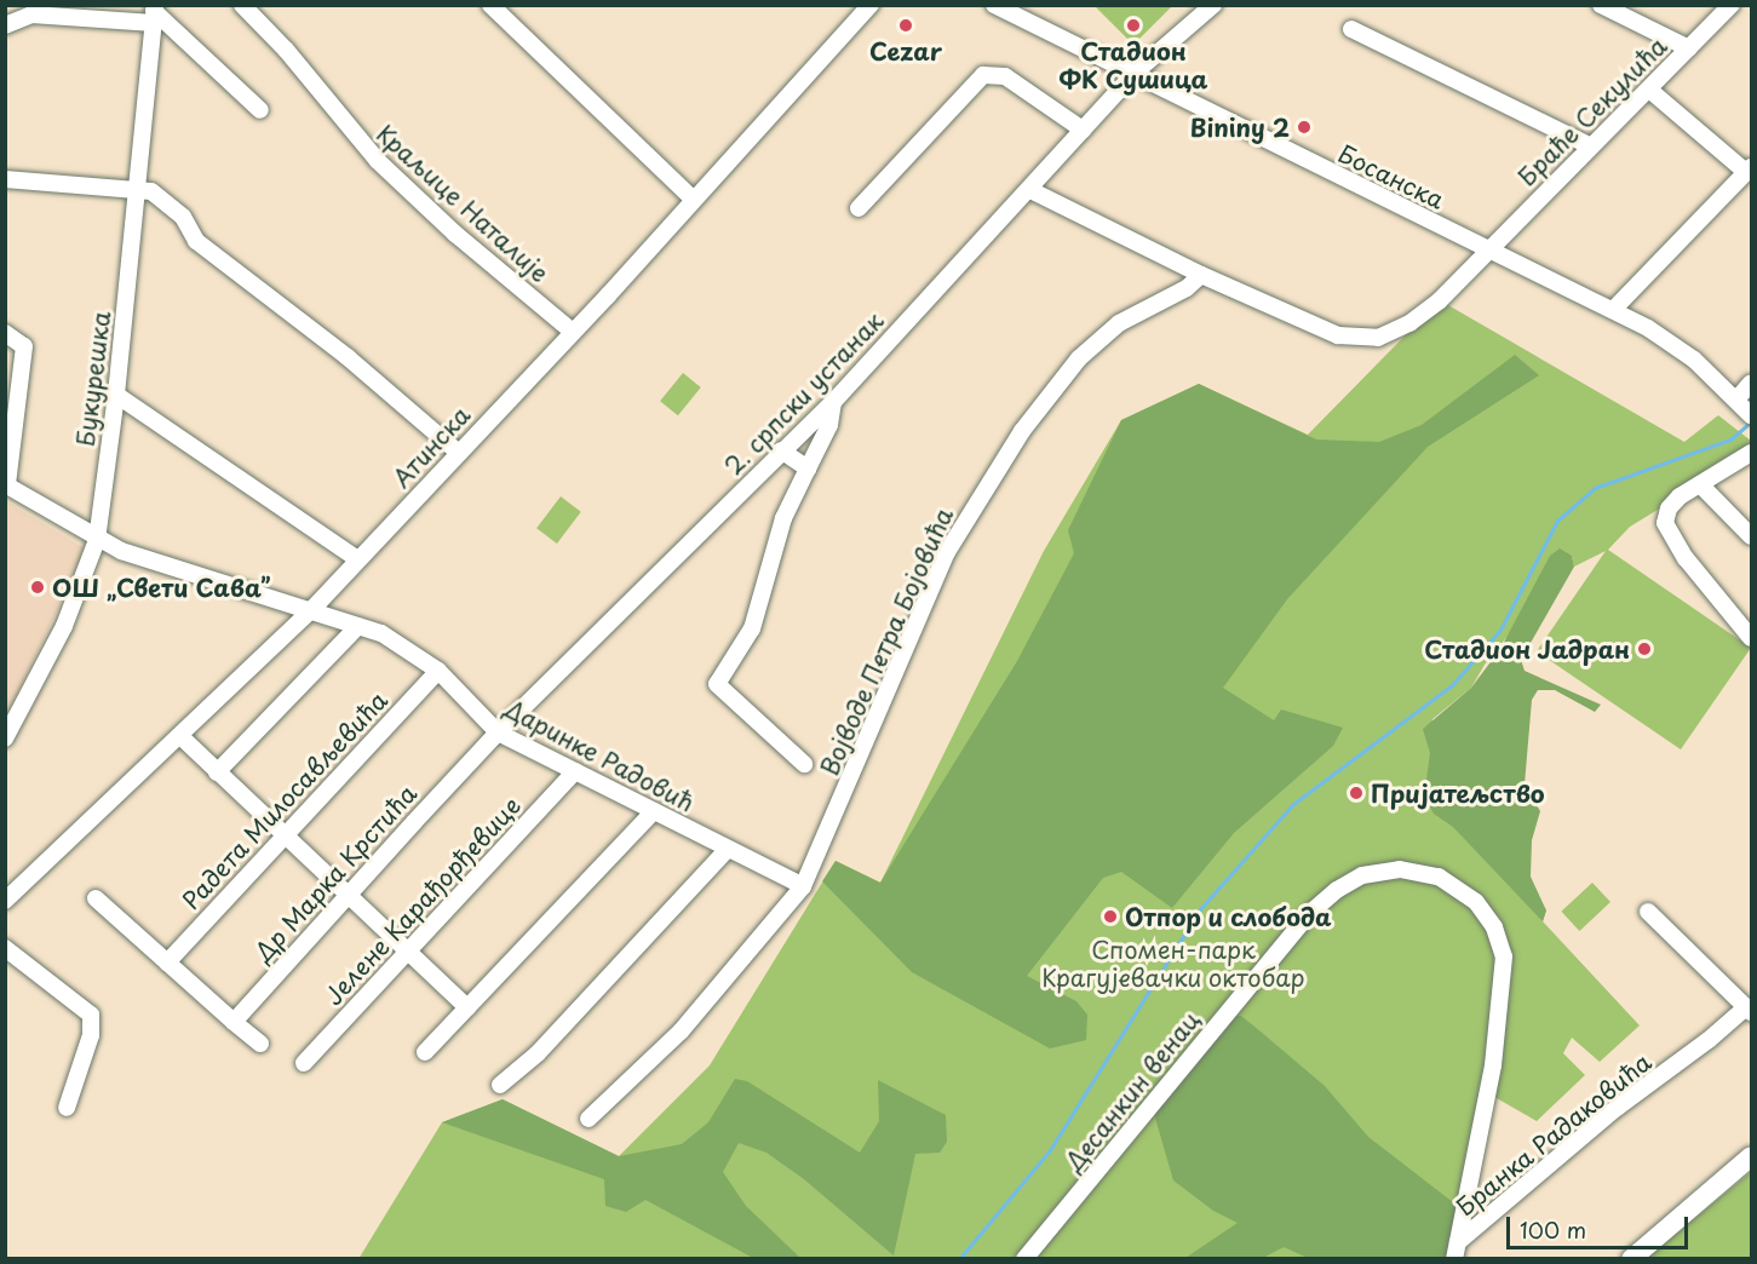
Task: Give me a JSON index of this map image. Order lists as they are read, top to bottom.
{
  "streets": {
    "street": [
      "Браће Секулића",
      "Босанска",
      "Краљице Наталије",
      "Букурешка",
      "2. српски устанак",
      "Атинска",
      "Војводе Петра Бојовића",
      "Даринке Радовић",
      "Радета Милосављевића",
      "Др Марка Крстића",
      "Јелене Карађорђевице",
      "Десанкин венац",
      "Бранка Радаковића"
    ]
  },
  "crossings": [
    ["Браће Секулића", "Босанска"],
    ["Босанска", "2. српски устанак"],
    ["Краљице Наталије", "Атинска"],
    ["Букурешка", "Даринке Радовић"],
    ["2. српски устанак", "Даринке Радовић"],
    ["2. српски устанак", "Др Марка Крстића"],
    ["Атинска", "Даринке Радовић"],
    ["Војводе Петра Бојовића", "Даринке Радовић"],
    ["Даринке Радовић", "Радета Милосављевића"],
    ["Даринке Радовић", "Др Марка Крстића"],
    ["Даринке Радовић", "Јелене Карађорђевице"],
    ["Десанкин венац", "Бранка Радаковића"]
  ],
  "parks": ["Спомен-парк Крагујевачки октобар"],
  "places": [
    "Cezar",
    "Стадион ФК Сушица",
    "Bininy 2",
    "ОШ „Свети Сава”",
    "Стадион Јадран",
    "Пријатељство",
    "Отпор и слобода"
  ],
  "scale_bar": "100 m"
}
